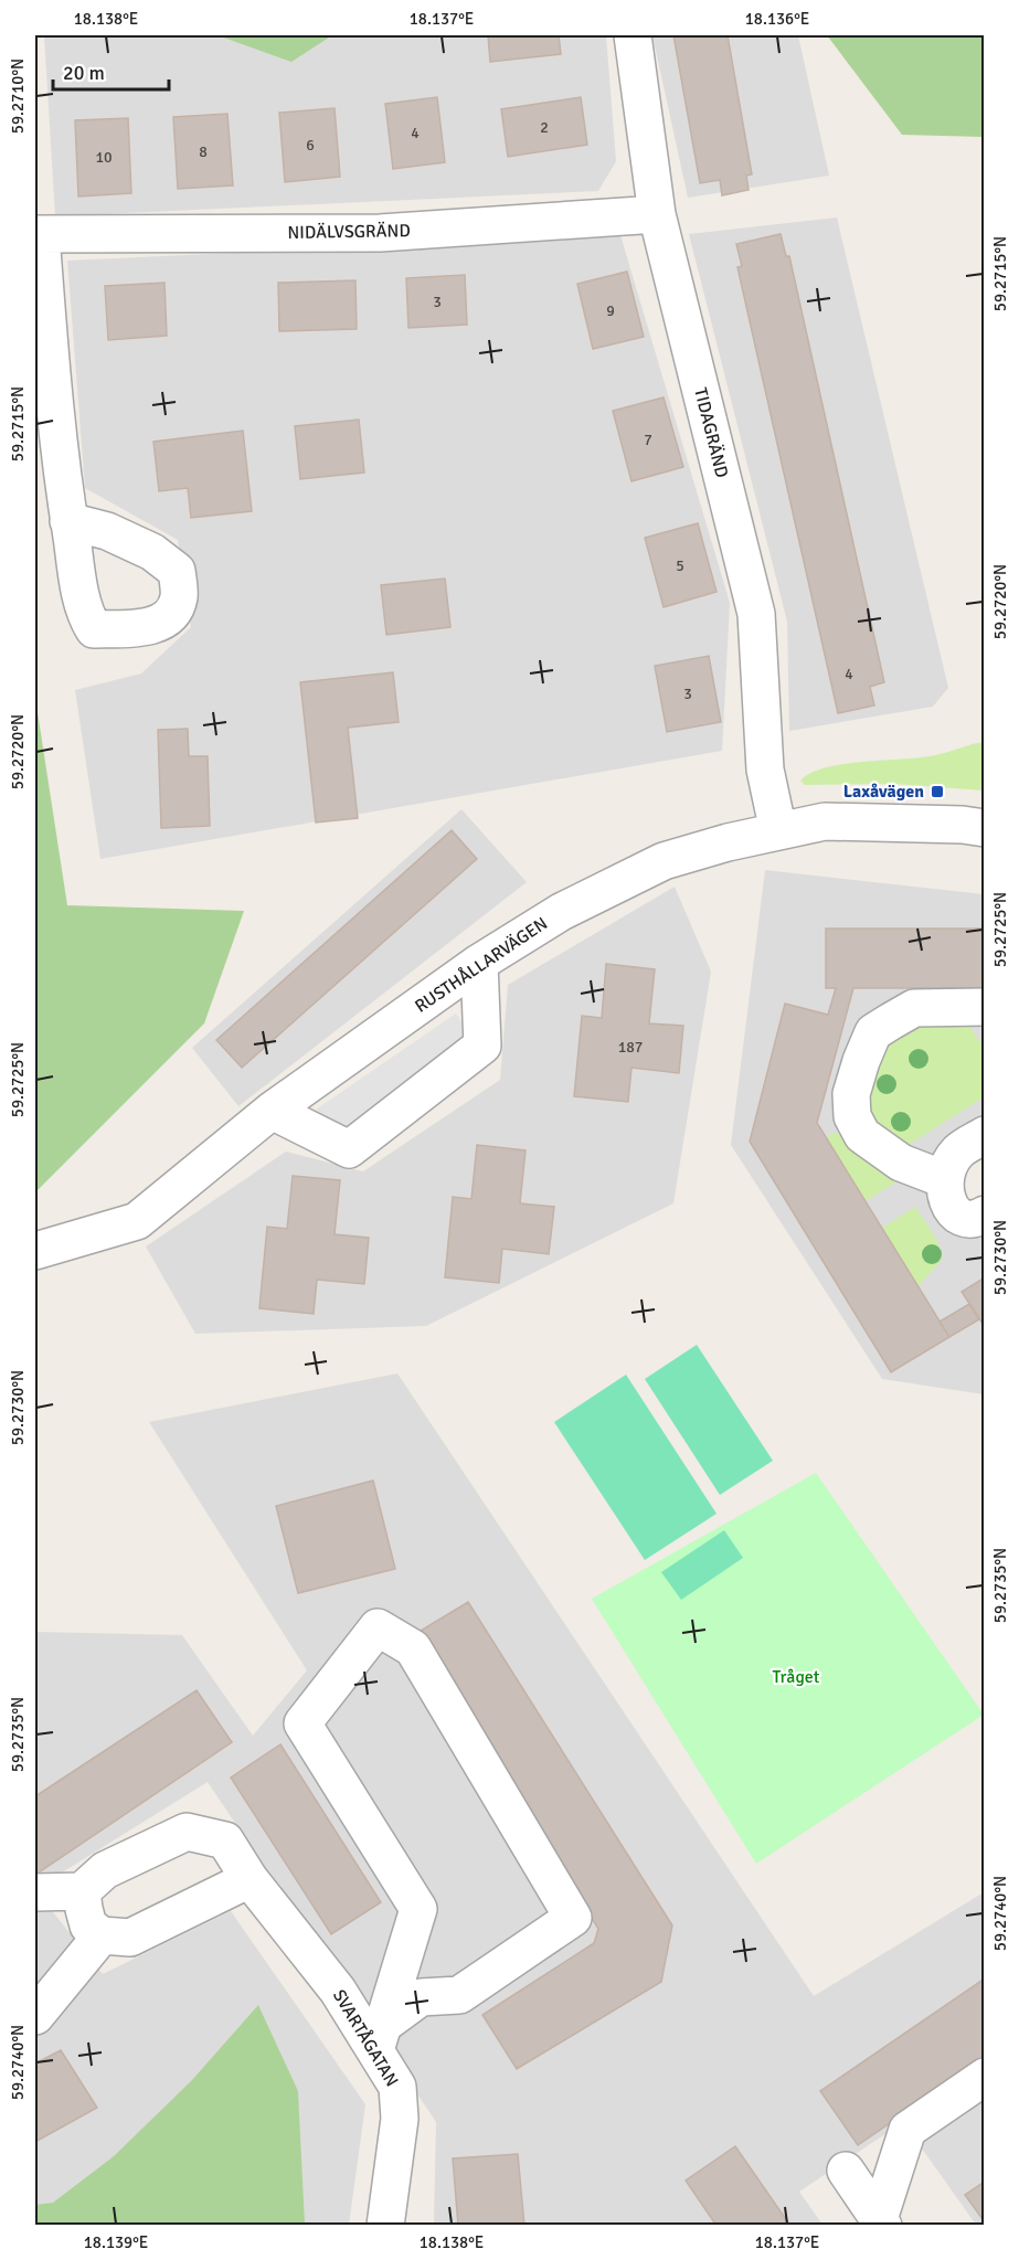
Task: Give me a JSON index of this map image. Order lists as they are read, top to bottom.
{
  "streets": {
    "street": [
      "NIDÄLVSGRÄND",
      "TIDAGRÄND",
      "RUSTHÅLLARVÄGEN",
      "SVARTÅGATAN"
    ]
  },
  "crossings": [
    ["NIDÄLVSGRÄND", "TIDAGRÄND"],
    ["TIDAGRÄND", "RUSTHÅLLARVÄGEN"]
  ],
  "parks": ["Tråget"],
  "places": {
    "transit": ["Laxåvägen"]
  },
  "house_numbers": [
    "2",
    "4",
    "6",
    "8",
    "10",
    "3",
    "9",
    "7",
    "5",
    "4",
    "3",
    "187"
  ],
  "scale_bar": "20 m",
  "coordinates": [
    "18.138°E",
    "18.137°E",
    "18.136°E",
    "59.2710°N",
    "59.2715°N",
    "59.2720°N",
    "59.2725°N",
    "59.2730°N",
    "59.2735°N",
    "59.2740°N",
    "18.139°E"
  ]
}
